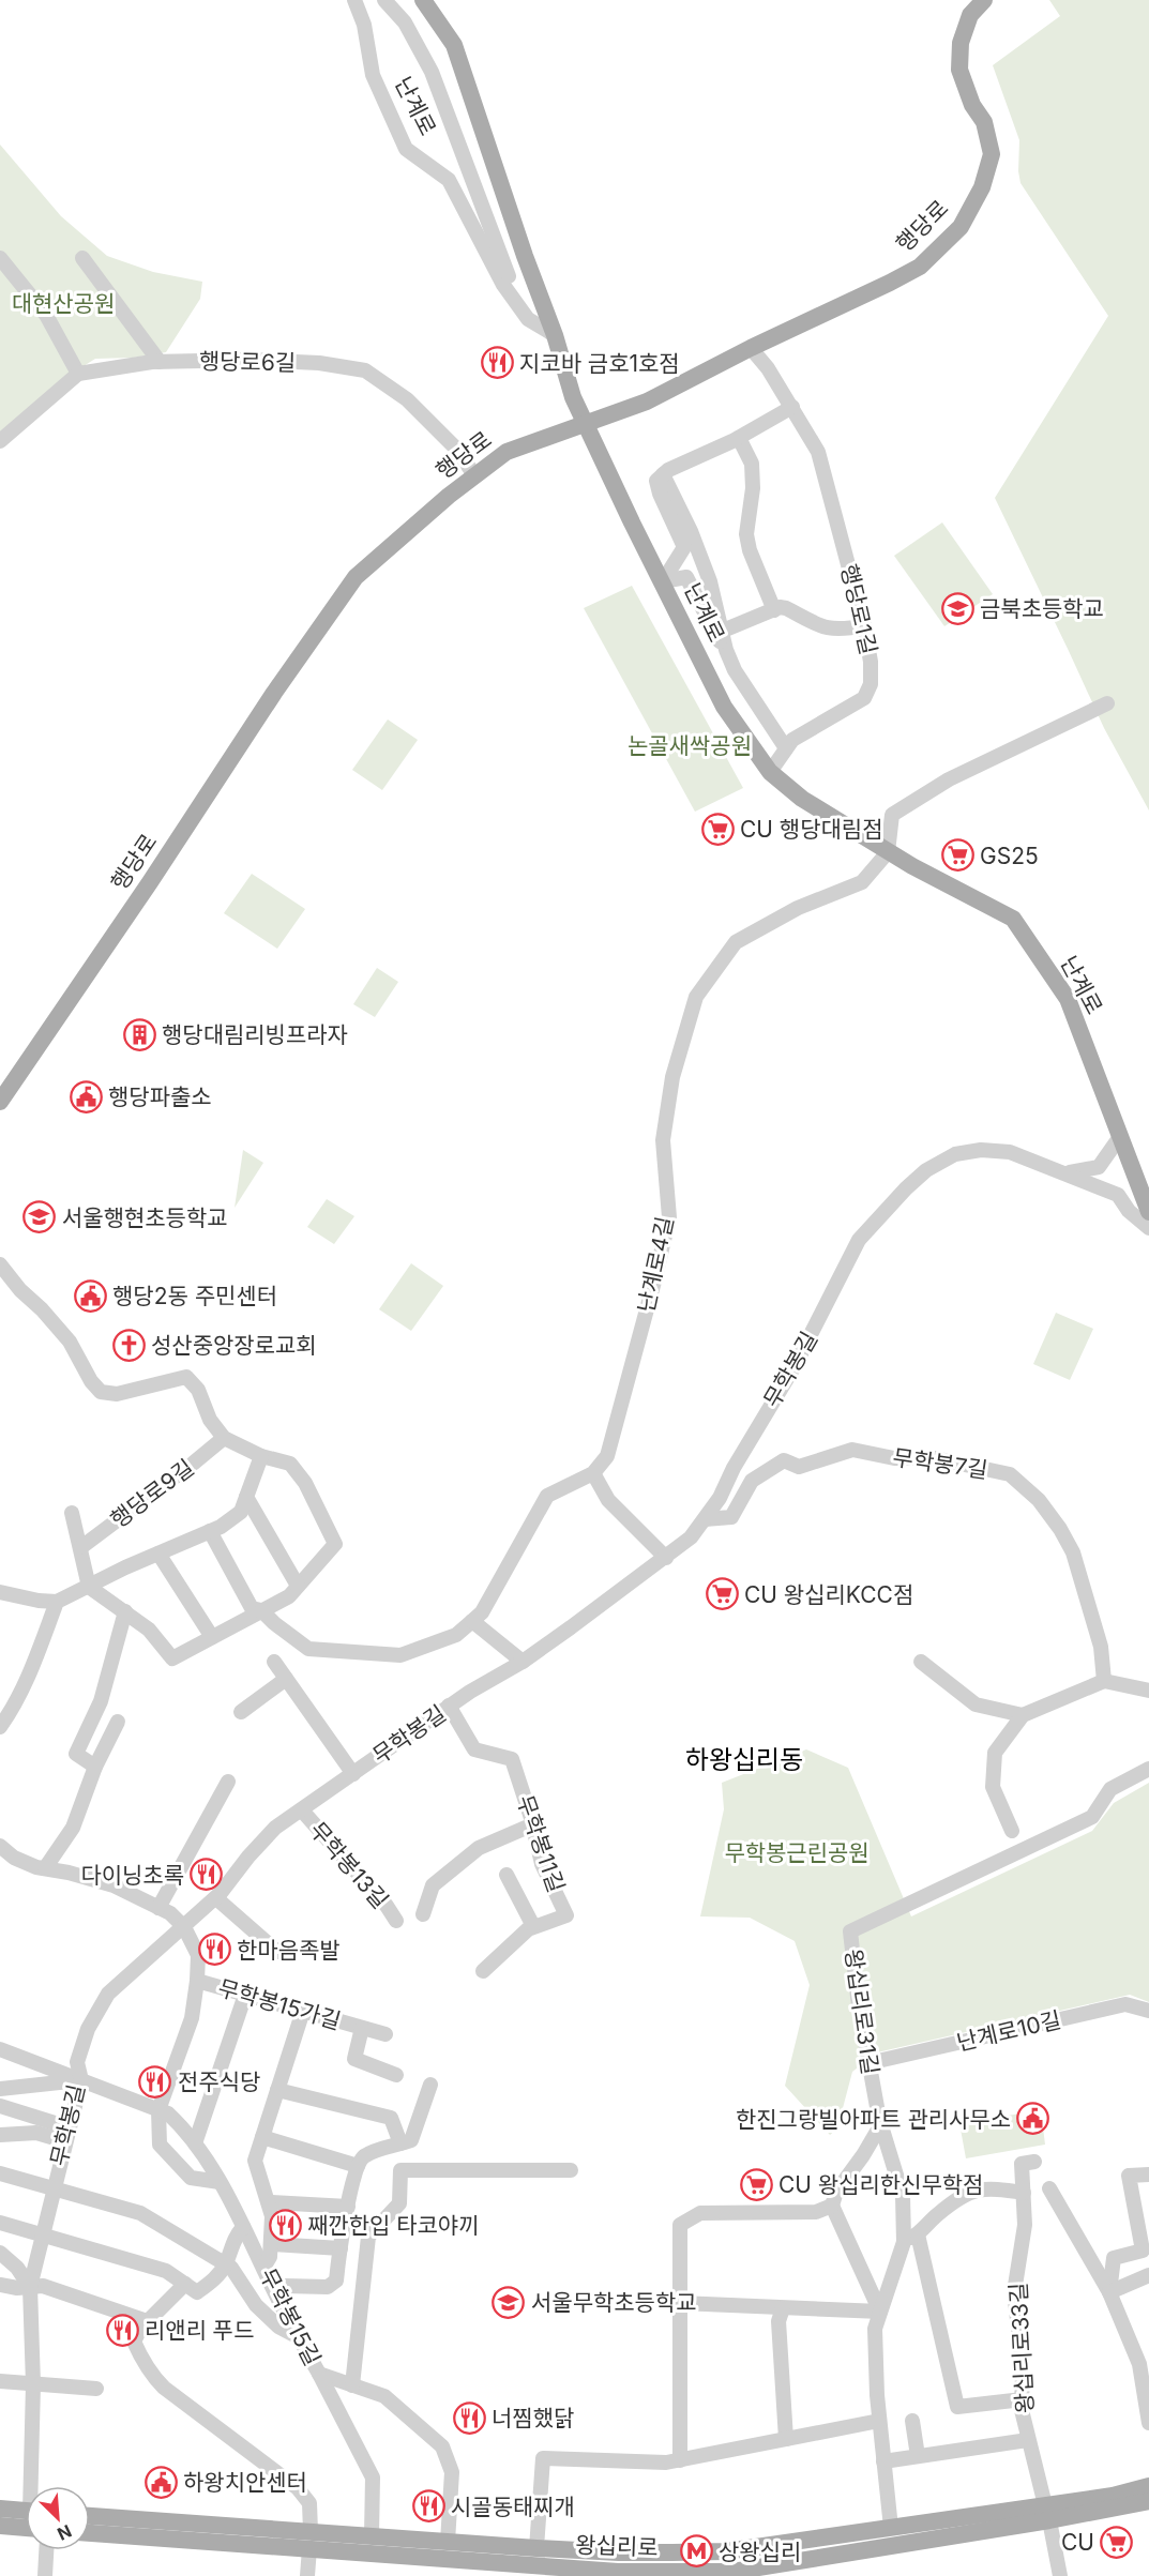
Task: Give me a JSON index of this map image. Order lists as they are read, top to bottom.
{
  "streets": {
    "main road": ["난계로", "행당로", "왕십리로"],
    "street": [
      "행당로6길",
      "행당로1길",
      "난계로4길",
      "무학봉길",
      "무학봉7길",
      "행당로9길",
      "무학봉11길",
      "무학봉13길",
      "무학봉15가길",
      "왕십리로31길",
      "난계로10길",
      "무학봉15길",
      "왕십리로33길"
    ]
  },
  "crossings": [
    ["난계로", "행당로"],
    ["난계로", "행당로1길"],
    ["난계로", "난계로4길"],
    ["난계로", "무학봉길"],
    ["행당로", "행당로6길"],
    ["행당로", "행당로1길"],
    ["무학봉길", "무학봉7길"],
    ["무학봉길", "무학봉11길"],
    ["무학봉길", "무학봉13길"],
    ["무학봉길", "무학봉15가길"],
    ["무학봉길", "무학봉15길"],
    ["무학봉15가길", "무학봉15길"],
    ["왕십리로31길", "난계로10길"],
    ["왕십리로31길", "왕십리로"],
    ["무학봉15길", "왕십리로"],
    ["왕십리로33길", "왕십리로"]
  ],
  "districts": ["하왕십리동"],
  "parks": ["대현산공원", "논골새싹공원", "무학봉근린공원"],
  "places": {
    "restaurant": [
      "지코바 금호1호점",
      "다이닝초록",
      "한마음족발",
      "전주식당",
      "째깐한입 타코야끼",
      "리앤리 푸드",
      "너찜했닭",
      "시골동태찌개"
    ],
    "school or university": ["금북초등학교", "서울행현초등학교", "서울무학초등학교"],
    "supermarket": [
      "CU 행당대림점",
      "GS25",
      "CU 왕십리KCC점",
      "CU 왕십리한신무학점",
      "CU"
    ],
    "building": ["행당대림리빙프라자"],
    "public building": [
      "행당파출소",
      "행당2동 주민센터",
      "한진그랑빌아파트 관리사무소",
      "하왕치안센터"
    ],
    "church": ["성산중앙장로교회"],
    "metro station": ["상왕십리"]
  },
  "north": "bottom right"
}
